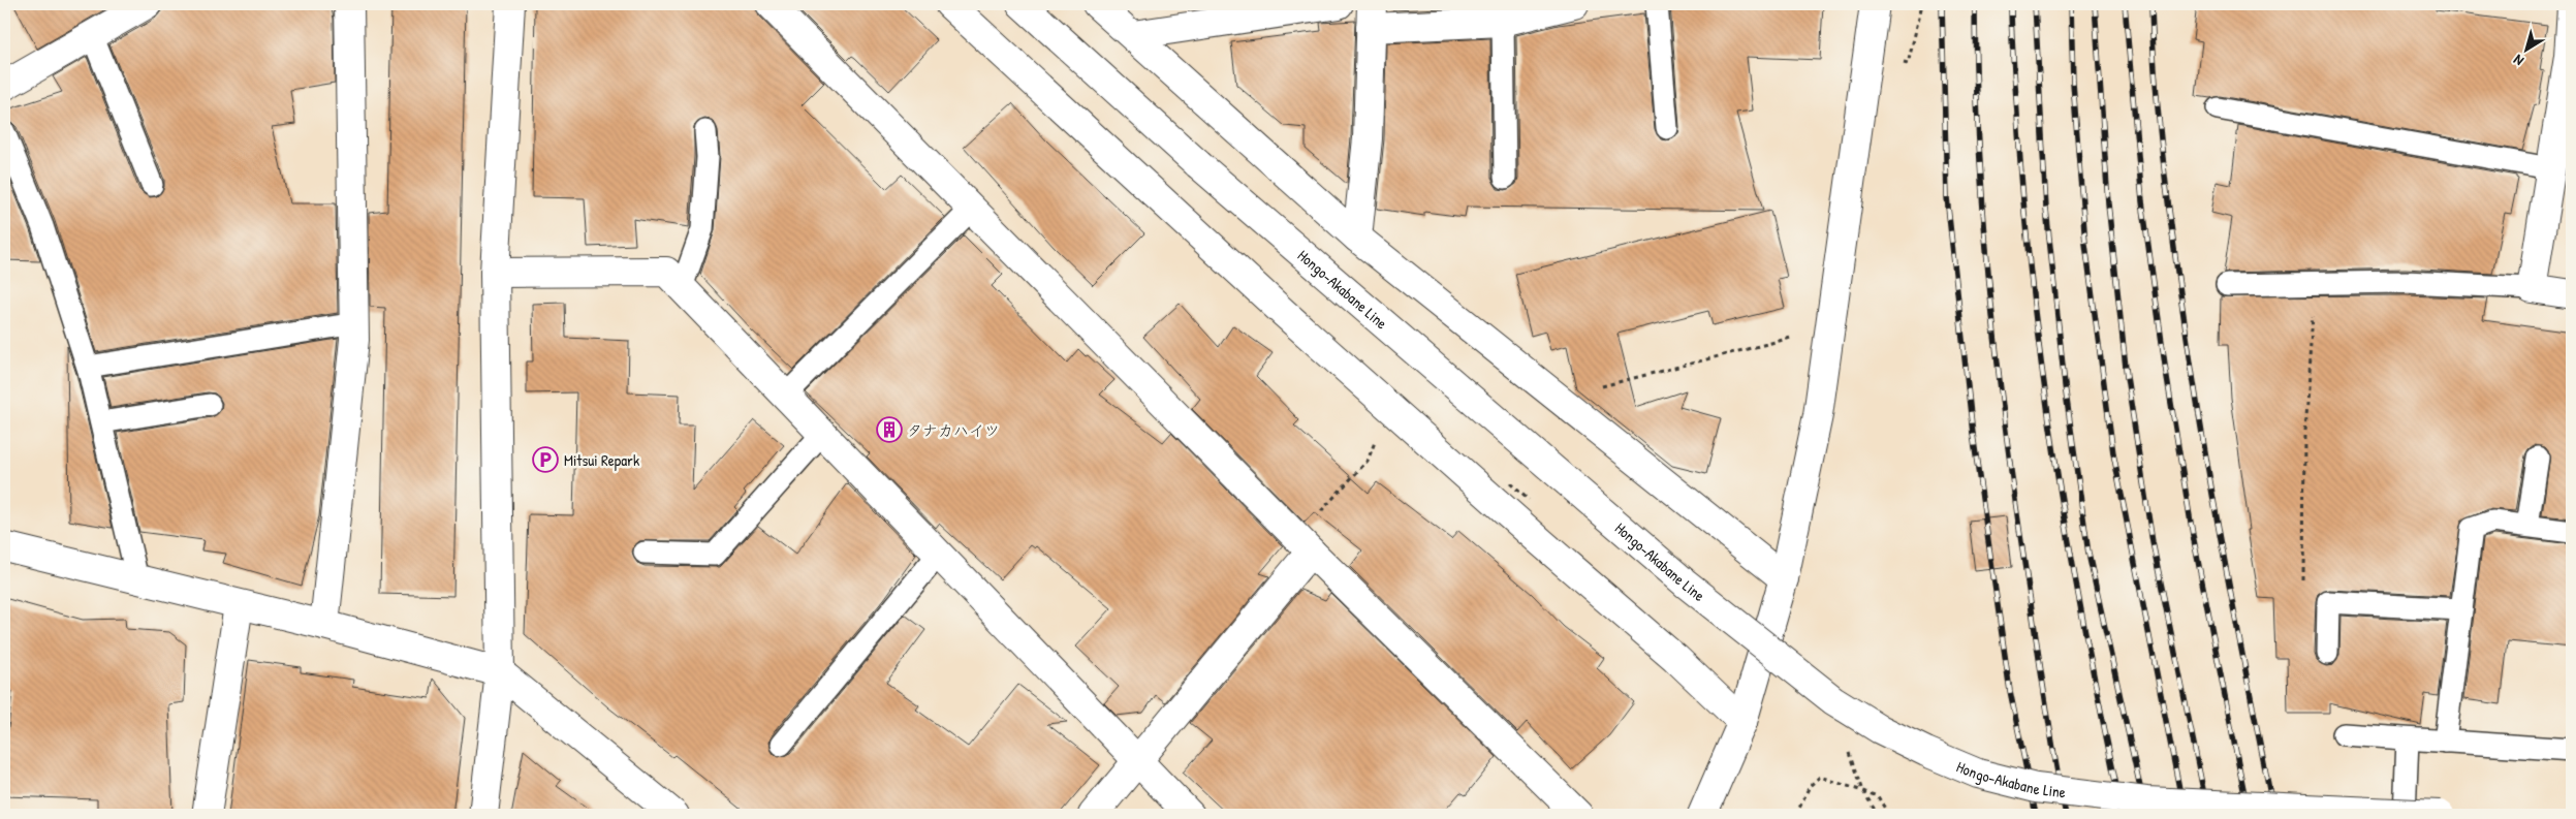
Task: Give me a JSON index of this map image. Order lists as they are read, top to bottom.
{
  "streets": {
    "street": ["Hongo-Akabane Line"]
  },
  "places": {
    "building": ["タナカハイツ"],
    "parking": ["Mitsui Repark"]
  },
  "north": "bottom left"
}
